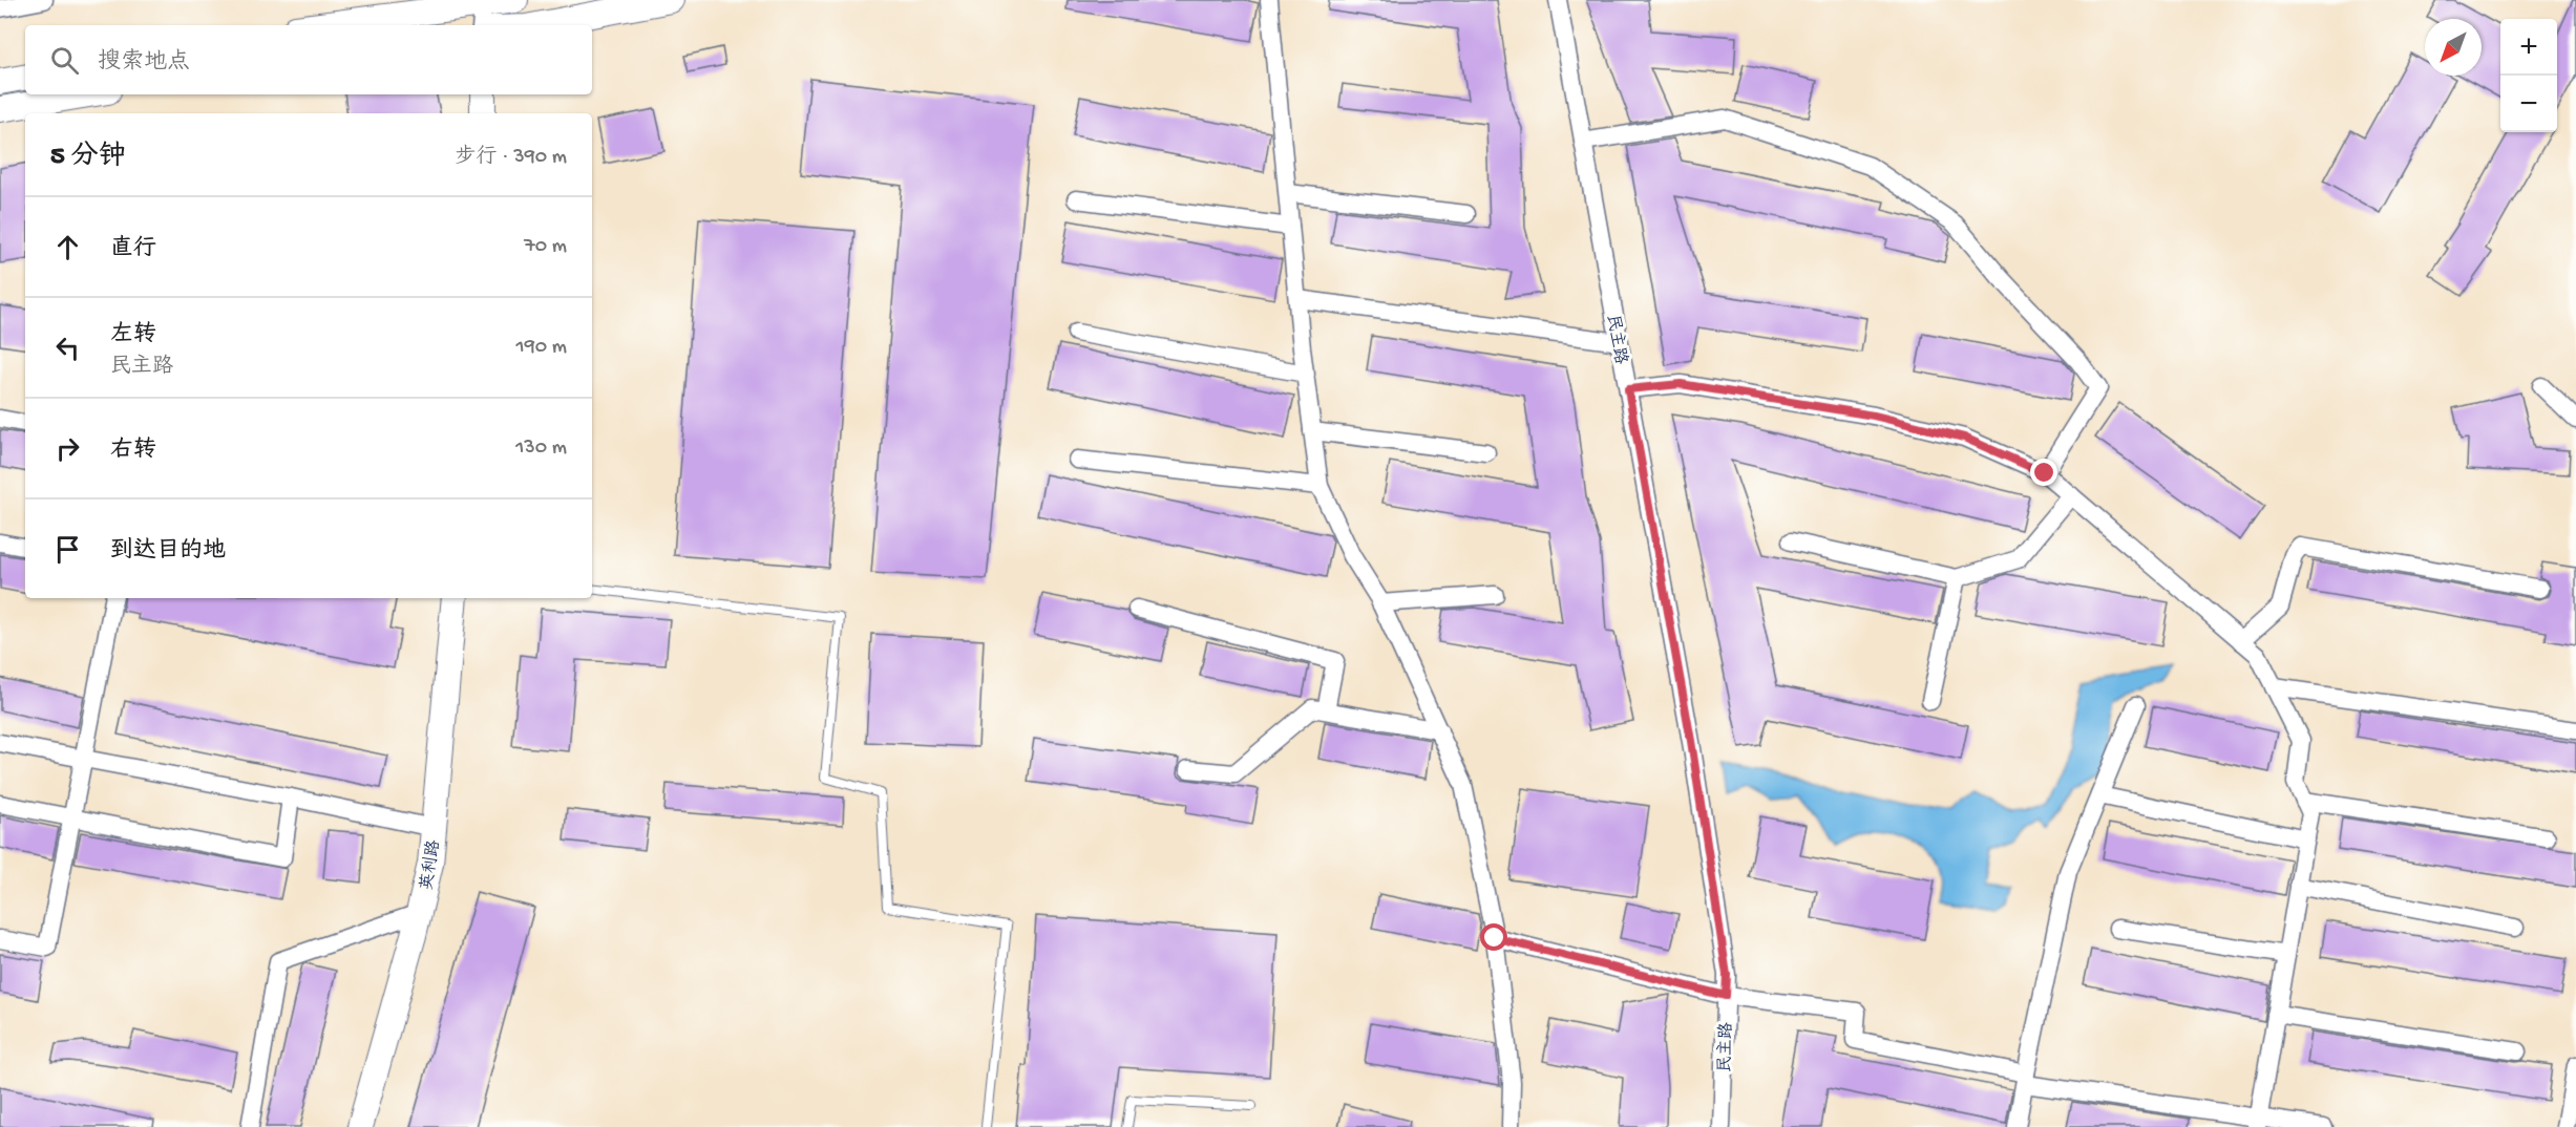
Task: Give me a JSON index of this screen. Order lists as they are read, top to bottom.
{
  "streets": {
    "street": ["民主路", "英利路"]
  },
  "north": "bottom left",
  "page": {
    "map_buttons": ["+", "−"],
    "search": "搜索地点",
    "heading": ["5 分钟", "步行 · 390 m"],
    "list": [
      ["直行", "70 m"],
      ["左转", "民主路", "190 m"],
      ["右转", "130 m"],
      "到达目的地"
    ]
  }
}
